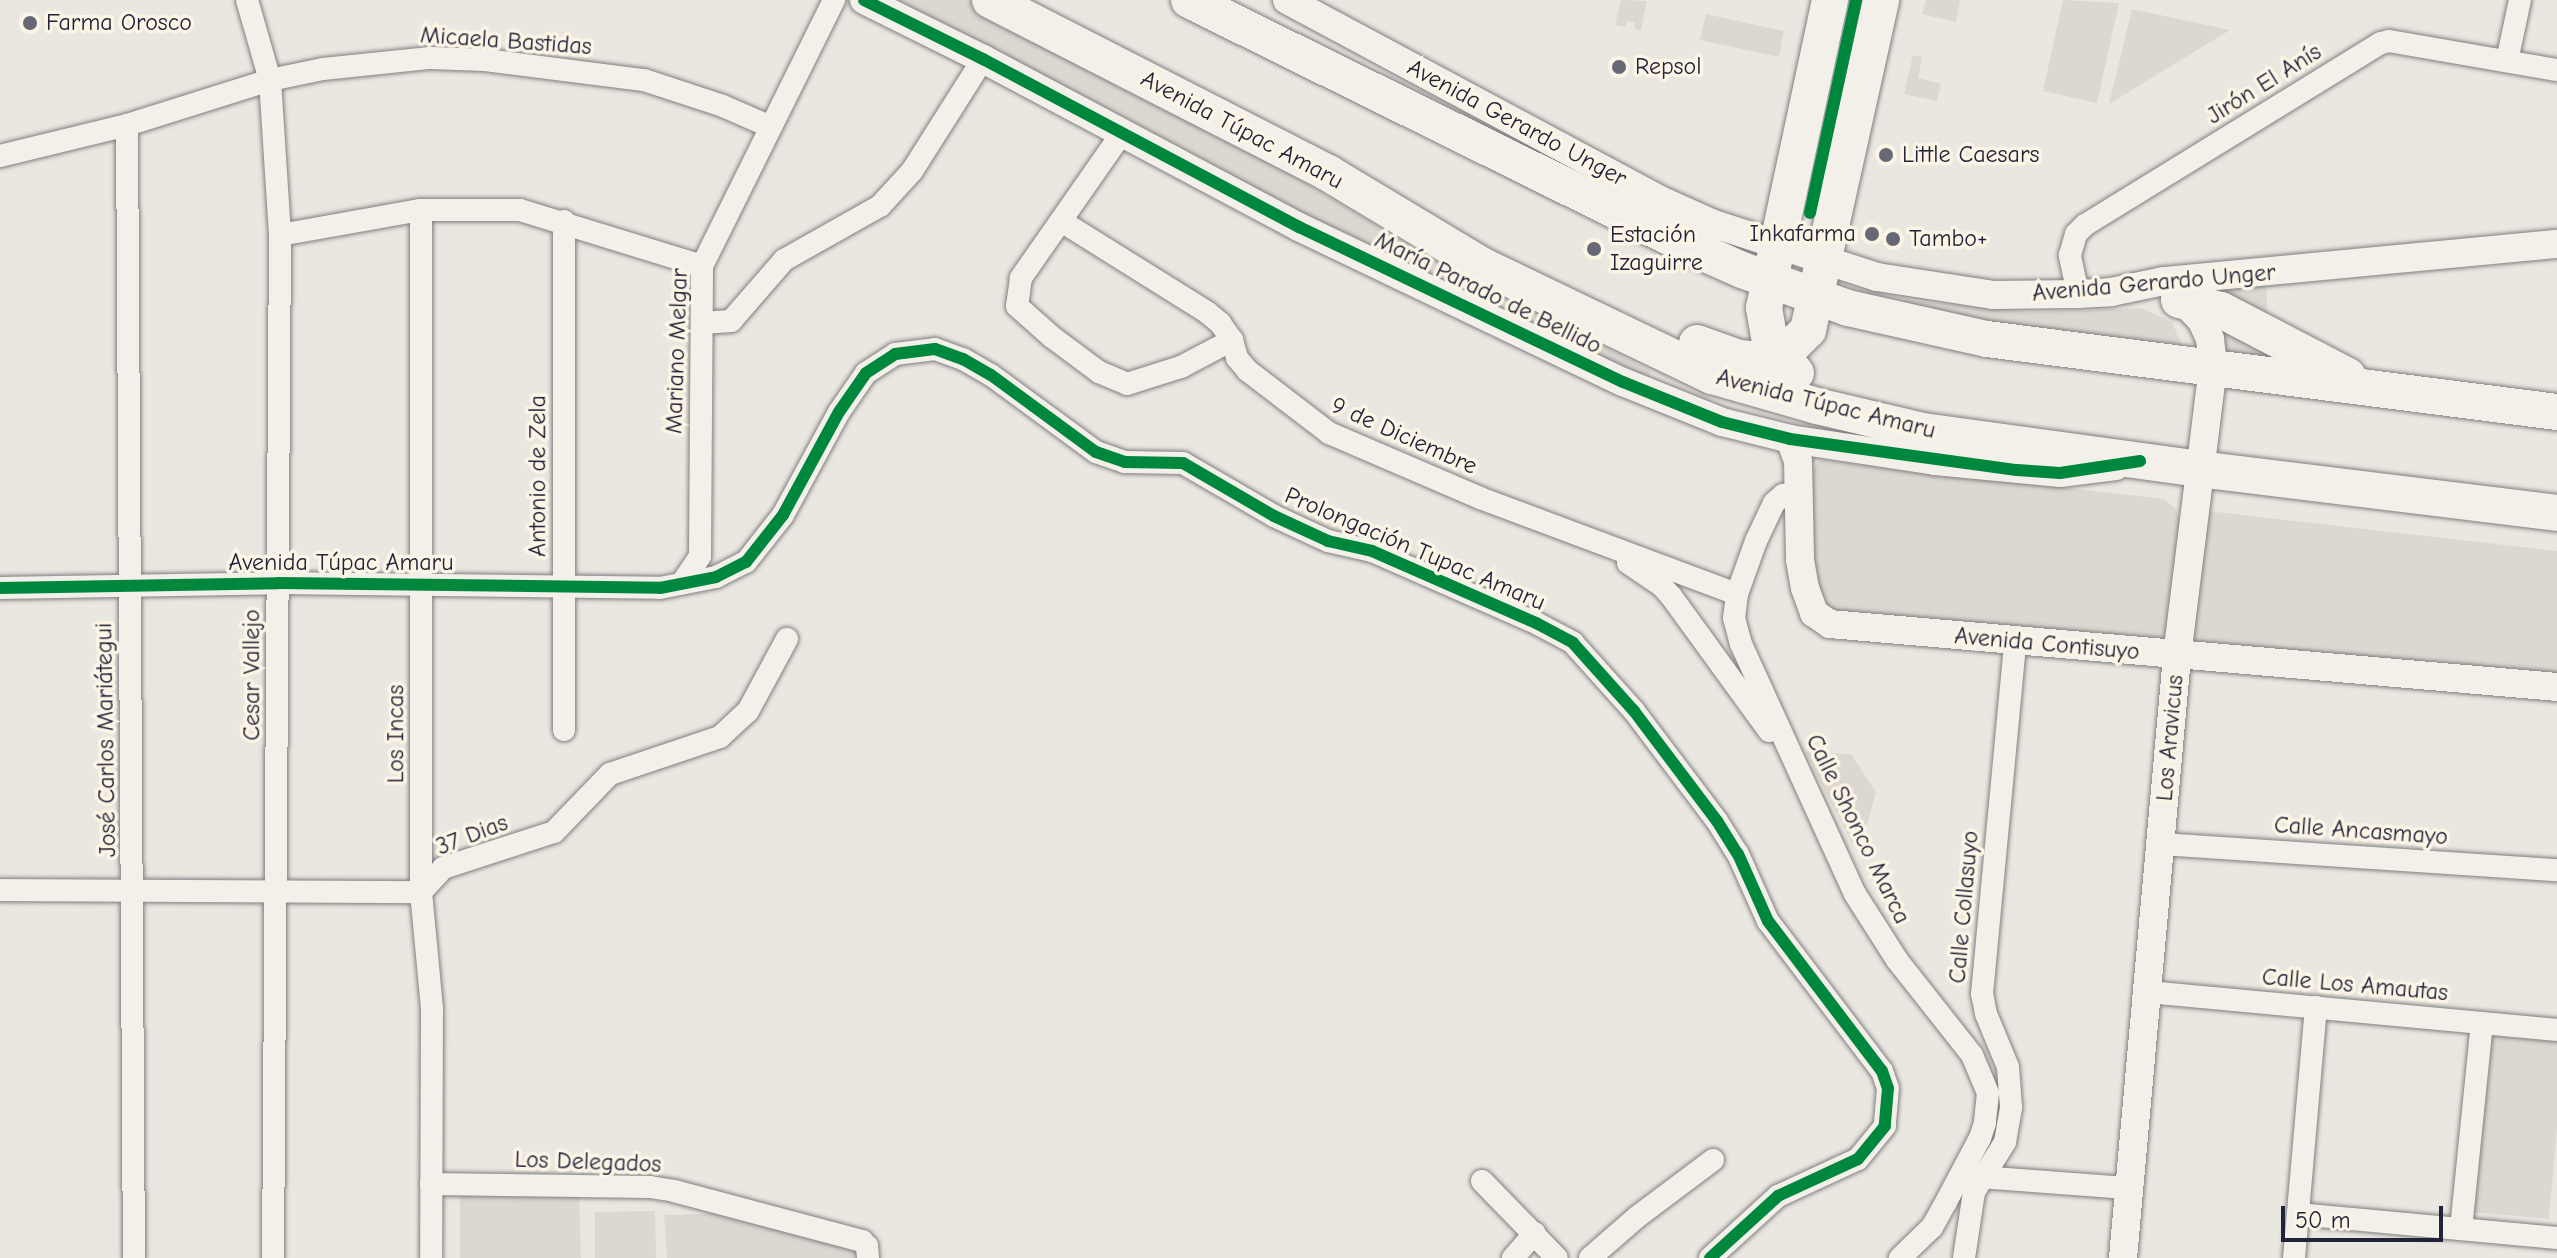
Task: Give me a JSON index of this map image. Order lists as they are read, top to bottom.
{
  "streets": {
    "main road": ["Avenida Túpac Amaru"],
    "street": [
      "Micaela Bastidas",
      "Jirón El Anís",
      "Avenida Gerardo Unger",
      "María Parado de Bellido",
      "Mariano Melgar",
      "9 de Diciembre",
      "Antonio de Zela",
      "Prolongación Tupac Amaru",
      "Avenida Contisuyo",
      "Cesar Vallejo",
      "Los Incas",
      "Los Aravicus",
      "José Carlos Mariátegui",
      "Calle Shonco Marca",
      "Calle Ancasmayo",
      "37 Dias",
      "Calle Collasuyo",
      "Calle Los Amautas",
      "Los Delegados"
    ]
  },
  "crossings": [
    ["Micaela Bastidas", "Mariano Melgar"],
    ["Micaela Bastidas", "Cesar Vallejo"],
    ["Micaela Bastidas", "José Carlos Mariátegui"],
    ["Jirón El Anís", "Avenida Gerardo Unger"],
    ["Avenida Túpac Amaru", "María Parado de Bellido"],
    ["Avenida Túpac Amaru", "Mariano Melgar"],
    ["Avenida Túpac Amaru", "Antonio de Zela"],
    ["Avenida Túpac Amaru", "Prolongación Tupac Amaru"],
    ["Avenida Túpac Amaru", "Cesar Vallejo"],
    ["Avenida Túpac Amaru", "Los Incas"],
    ["Avenida Túpac Amaru", "Los Aravicus"],
    ["Avenida Túpac Amaru", "José Carlos Mariátegui"],
    ["María Parado de Bellido", "Avenida Contisuyo"],
    ["Mariano Melgar", "Prolongación Tupac Amaru"],
    ["9 de Diciembre", "Calle Shonco Marca"],
    ["Avenida Contisuyo", "Los Aravicus"],
    ["Avenida Contisuyo", "Calle Shonco Marca"],
    ["Avenida Contisuyo", "Calle Collasuyo"],
    ["Los Incas", "37 Dias"],
    ["Los Incas", "Los Delegados"],
    ["Los Aravicus", "Calle Ancasmayo"],
    ["Los Aravicus", "Calle Los Amautas"]
  ],
  "places": [
    "Farma Orosco",
    "Repsol",
    "Little Caesars",
    "Inkafarma",
    "Tambo+",
    "Estación Izaguirre"
  ],
  "scale_bar": "50 m"
}
